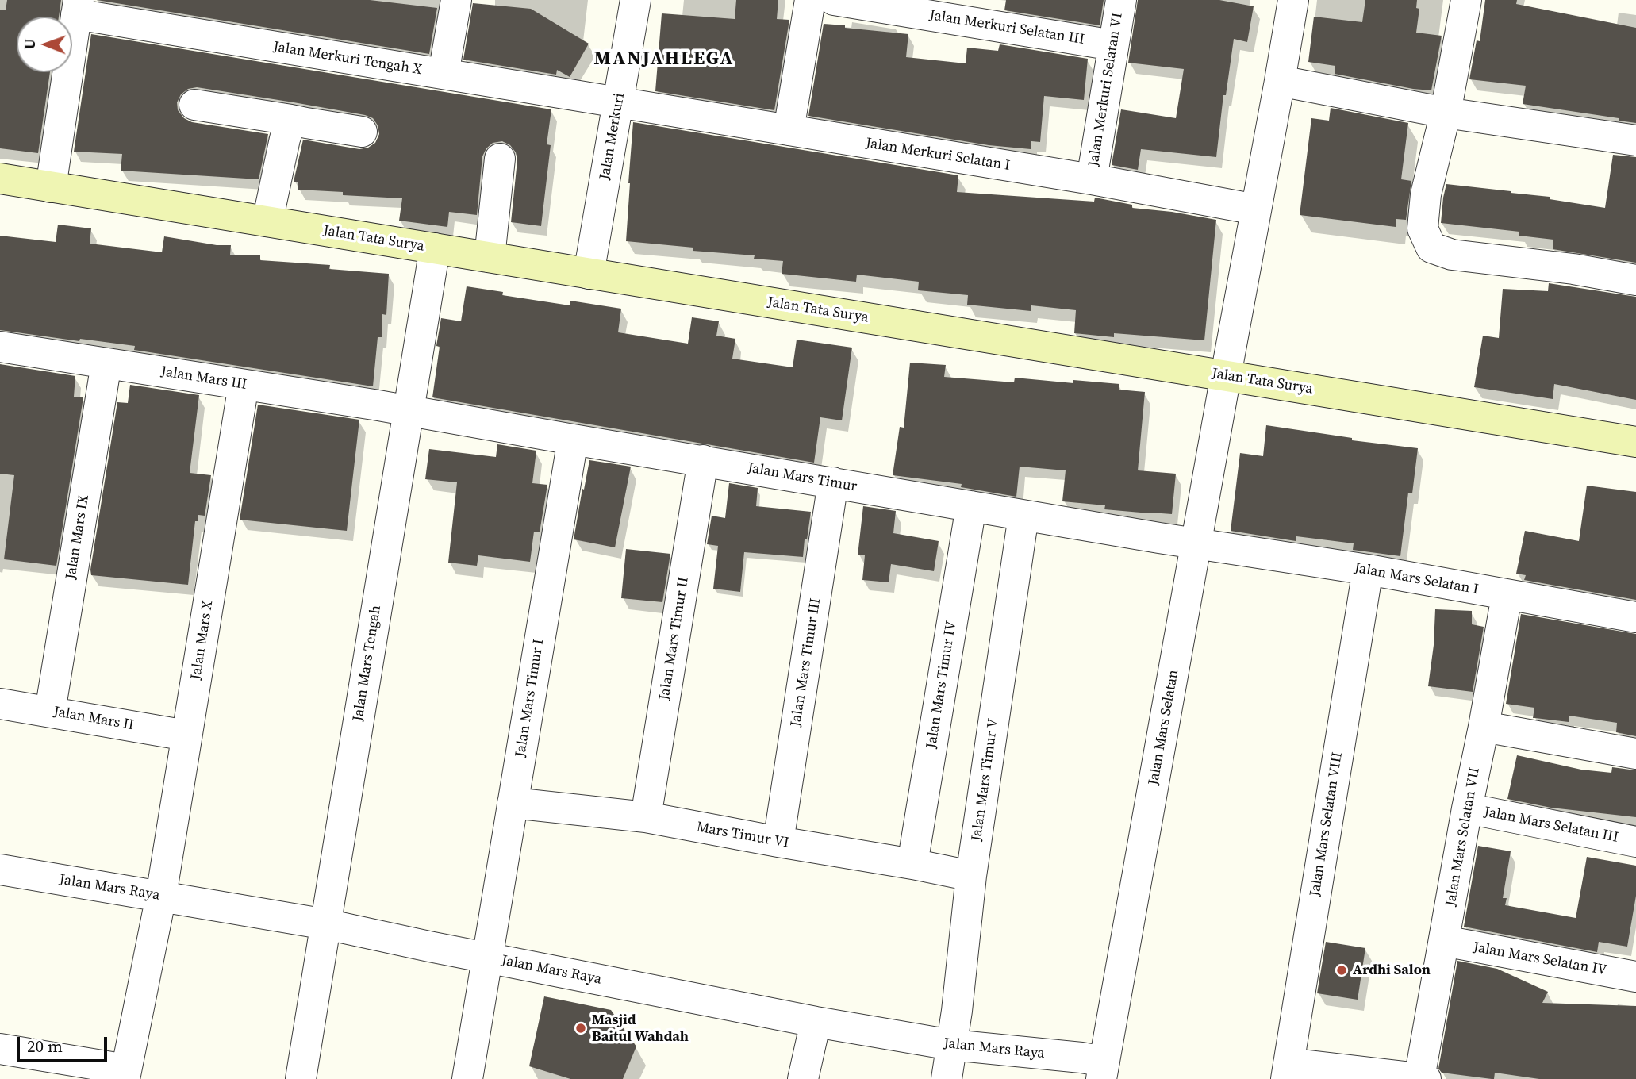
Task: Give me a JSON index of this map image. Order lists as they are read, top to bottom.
{
  "streets": {
    "street": [
      "Jalan Merkuri Selatan III",
      "Jalan Merkuri Tengah X",
      "Jalan Merkuri Selatan VI",
      "Jalan Merkuri",
      "Jalan Merkuri Selatan I",
      "Jalan Tata Surya",
      "Jalan Mars III",
      "Jalan Mars Timur",
      "Jalan Mars IX",
      "Jalan Mars Selatan I",
      "Jalan Mars Timur II",
      "Jalan Mars X",
      "Jalan Mars Timur III",
      "Jalan Mars Tengah",
      "Jalan Mars Timur IV",
      "Jalan Mars Timur I",
      "Jalan Mars II",
      "Jalan Mars Selatan",
      "Jalan Mars Timur V",
      "Jalan Mars Selatan VIII",
      "Jalan Mars Selatan III",
      "Mars Timur VI",
      "Jalan Mars Selatan VII",
      "Jalan Mars Raya",
      "Jalan Mars Selatan IV"
    ]
  },
  "crossings": [
    ["Jalan Merkuri Selatan III", "Jalan Merkuri Selatan VI"],
    ["Jalan Merkuri Tengah X", "Jalan Merkuri"],
    ["Jalan Merkuri Tengah X", "Jalan Merkuri Selatan I"],
    ["Jalan Merkuri Selatan VI", "Jalan Merkuri Selatan I"],
    ["Jalan Merkuri", "Jalan Merkuri Selatan I"],
    ["Jalan Merkuri", "Jalan Tata Surya"],
    ["Jalan Merkuri Selatan I", "Jalan Mars Selatan"],
    ["Jalan Tata Surya", "Jalan Mars Tengah"],
    ["Jalan Tata Surya", "Jalan Mars Selatan"],
    ["Jalan Mars III", "Jalan Mars Timur"],
    ["Jalan Mars III", "Jalan Mars IX"],
    ["Jalan Mars III", "Jalan Mars X"],
    ["Jalan Mars III", "Jalan Mars Tengah"],
    ["Jalan Mars Timur", "Jalan Mars Selatan I"],
    ["Jalan Mars Timur", "Jalan Mars Timur II"],
    ["Jalan Mars Timur", "Jalan Mars Timur III"],
    ["Jalan Mars Timur", "Jalan Mars Tengah"],
    ["Jalan Mars Timur", "Jalan Mars Timur IV"],
    ["Jalan Mars Timur", "Jalan Mars Timur I"],
    ["Jalan Mars Timur", "Jalan Mars Selatan"],
    ["Jalan Mars Timur", "Jalan Mars Timur V"],
    ["Jalan Mars IX", "Jalan Mars II"],
    ["Jalan Mars Selatan I", "Jalan Mars Selatan"],
    ["Jalan Mars Selatan I", "Jalan Mars Selatan VIII"],
    ["Jalan Mars Selatan I", "Jalan Mars Selatan VII"],
    ["Jalan Mars Timur II", "Mars Timur VI"],
    ["Jalan Mars X", "Jalan Mars II"],
    ["Jalan Mars X", "Jalan Mars Raya"],
    ["Jalan Mars Timur III", "Mars Timur VI"],
    ["Jalan Mars Tengah", "Jalan Mars Raya"],
    ["Jalan Mars Timur IV", "Mars Timur VI"],
    ["Jalan Mars Timur I", "Mars Timur VI"],
    ["Jalan Mars Timur I", "Jalan Mars Raya"],
    ["Jalan Mars Selatan", "Jalan Mars Raya"],
    ["Jalan Mars Timur V", "Mars Timur VI"],
    ["Jalan Mars Timur V", "Jalan Mars Raya"],
    ["Jalan Mars Selatan III", "Jalan Mars Selatan VII"],
    ["Jalan Mars Selatan VII", "Jalan Mars Selatan IV"]
  ],
  "districts": ["MANJAHLEGA"],
  "places": ["Ardhi Salon", "Masjid Baitul Wahdah"],
  "scale_bar": "20 m",
  "north": "left"
}
